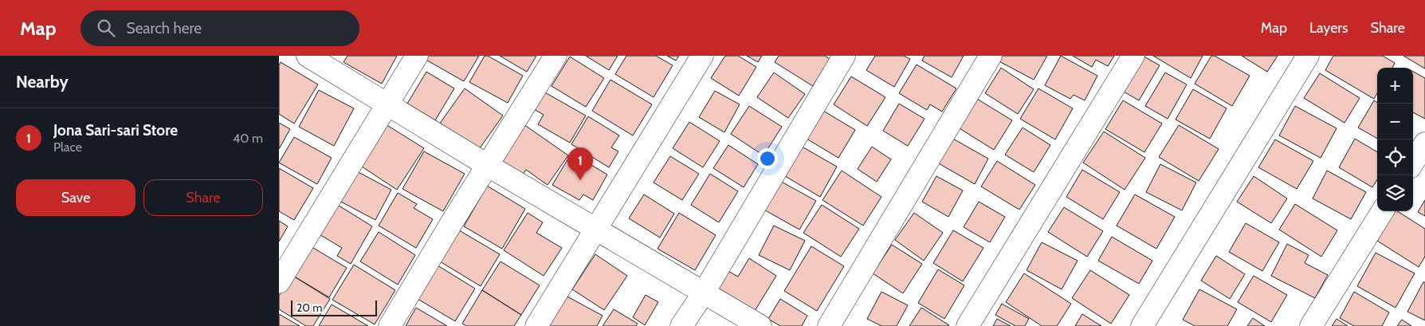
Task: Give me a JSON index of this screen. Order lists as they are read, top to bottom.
{
  "scale_bar": "20 m",
  "page": {
    "header": "Map",
    "search": "Search here",
    "nav": ["Map", "Layers", "Share"],
    "heading": "Nearby",
    "map_buttons": ["+", "−"],
    "list": [
      {
        "mark": "1",
        "name": "Jona Sari-sari Store",
        "note": "Place",
        "value": "40 m"
      }
    ],
    "pins": "1",
    "buttons": ["Save", "Share"],
    "scale": "20 m"
  }
}
